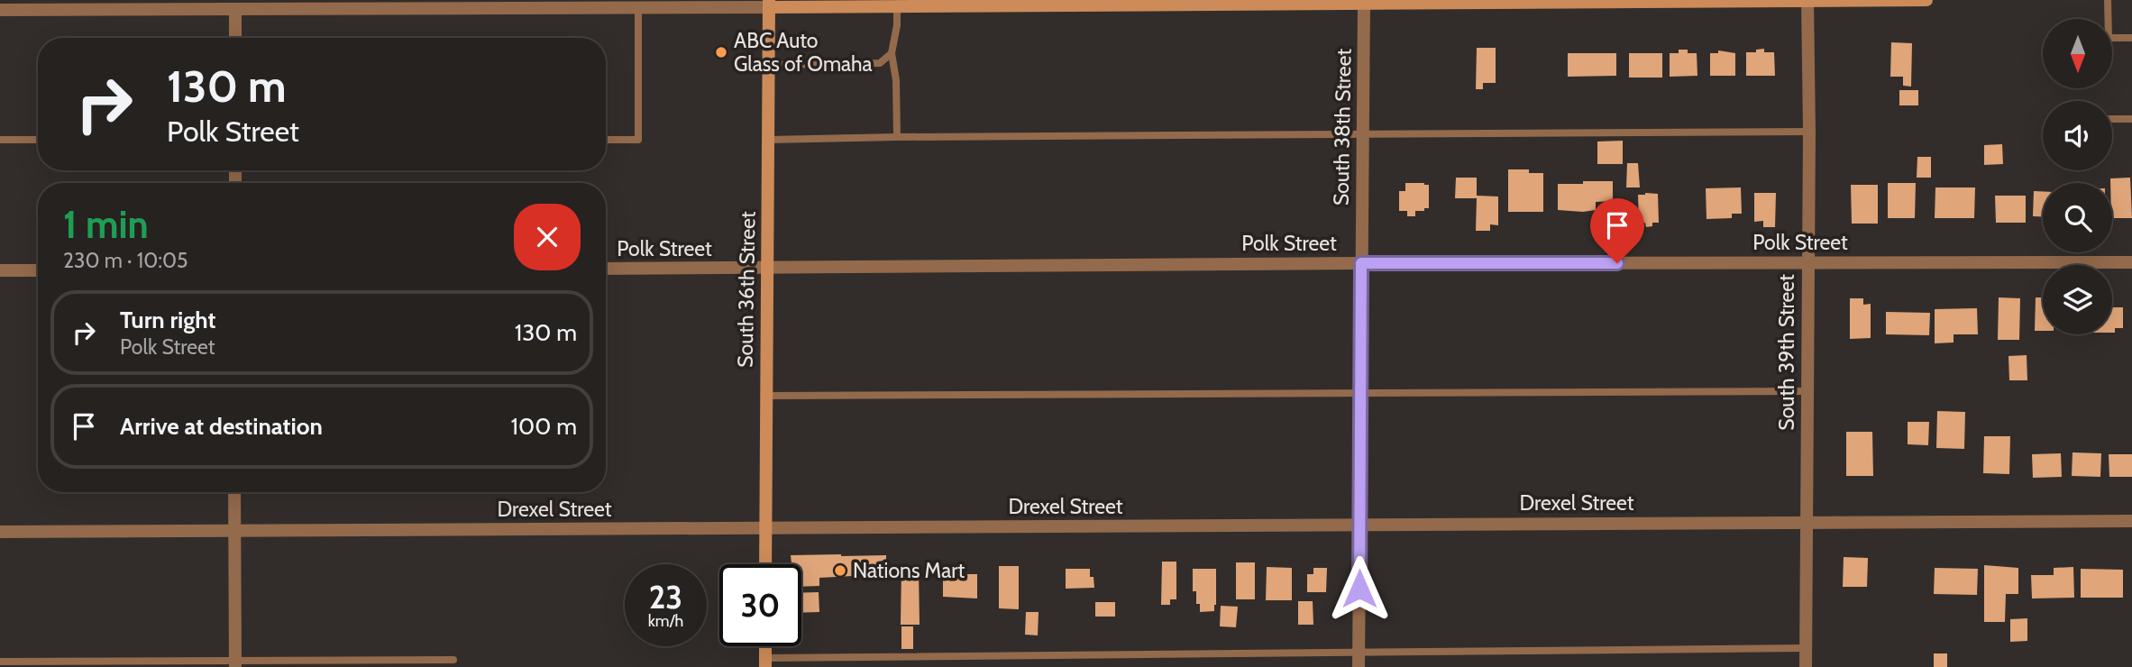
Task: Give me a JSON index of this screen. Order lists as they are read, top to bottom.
{
  "streets": {
    "main road": ["South 36th Street"],
    "street": [
      "South 38th Street",
      "Polk Street",
      "South 39th Street",
      "Drexel Street"
    ]
  },
  "crossings": [
    ["South 38th Street", "Polk Street"],
    ["South 38th Street", "Drexel Street"],
    ["Polk Street", "South 36th Street"],
    ["Polk Street", "South 39th Street"],
    ["South 36th Street", "Drexel Street"],
    ["South 39th Street", "Drexel Street"]
  ],
  "places": ["ABC Auto Glass of Omaha", "Nations Mart"],
  "north": "bottom",
  "page": {
    "turn": ["130 m", "Polk Street"],
    "heading": ["1 min", "230 m · 10:05"],
    "list": [
      {
        "name": "Turn right",
        "note": "Polk Street",
        "value": "130 m"
      },
      {
        "name": "Arrive at destination",
        "value": "100 m"
      }
    ],
    "speed": "23 km/h",
    "limit": "30"
  }
}
